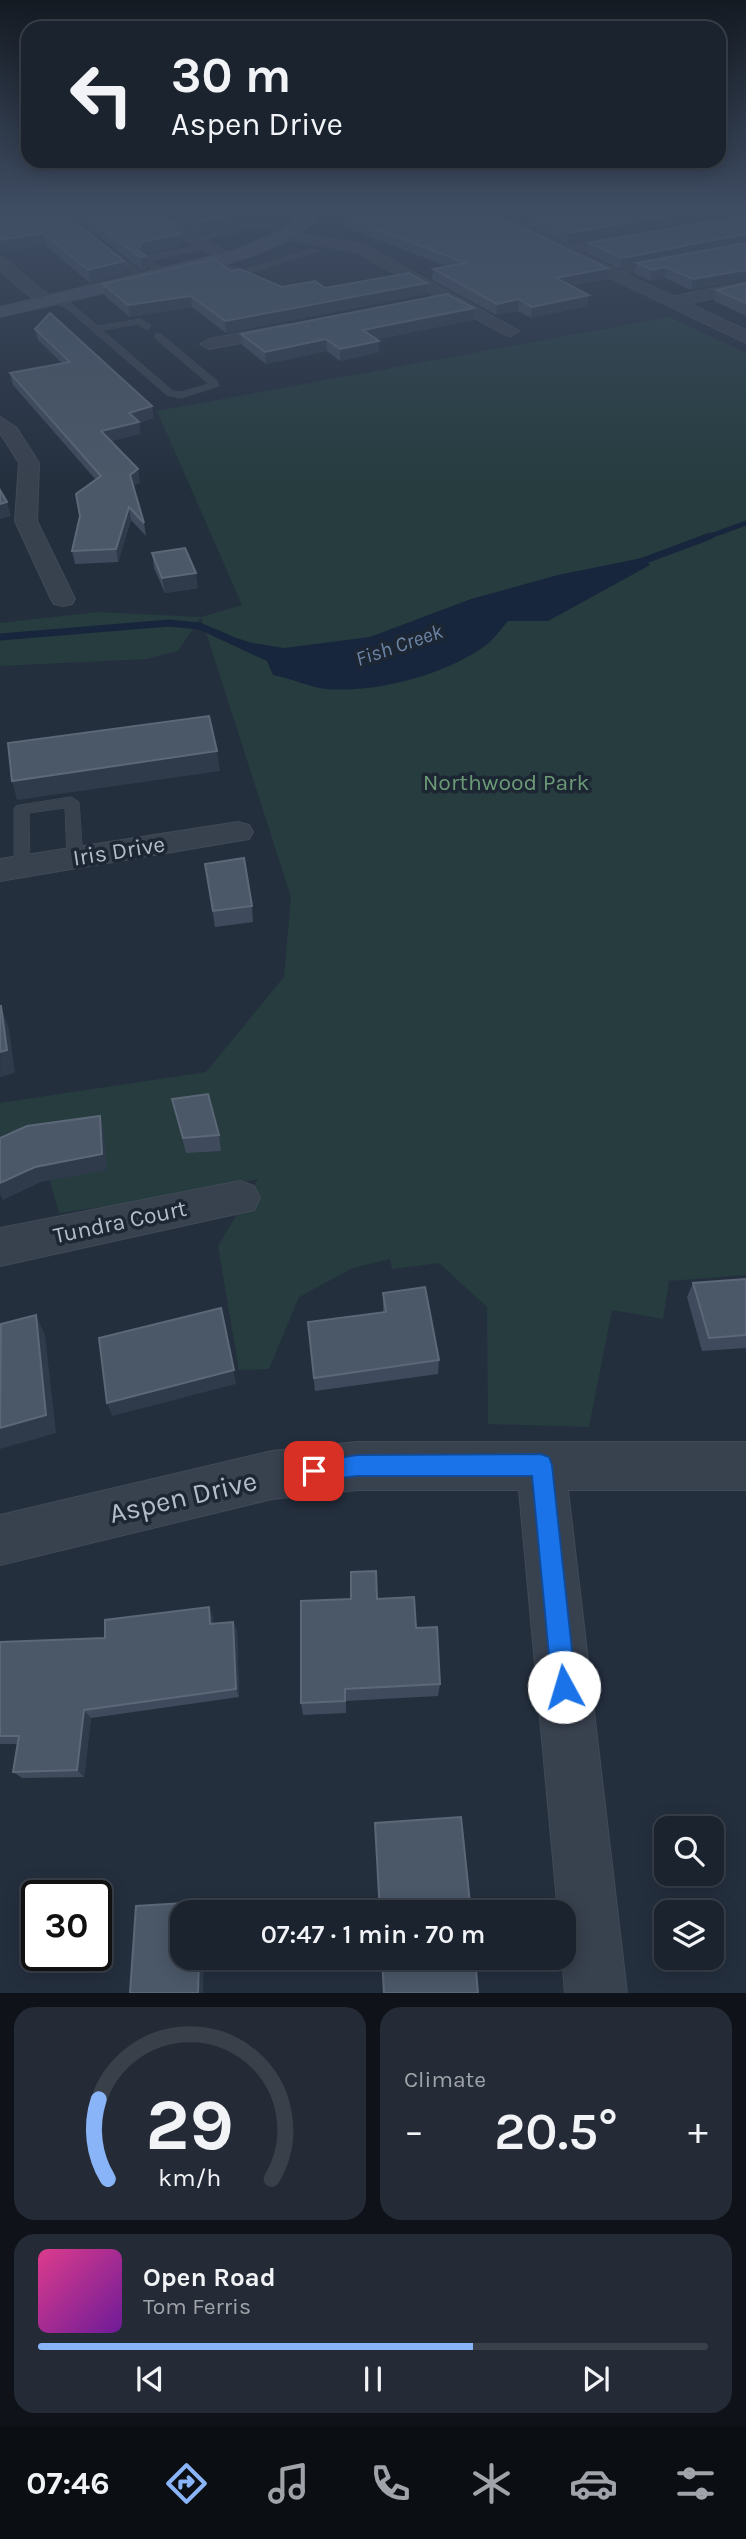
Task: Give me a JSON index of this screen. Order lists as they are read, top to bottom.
{
  "streets": {
    "street": ["Iris Drive", "Tundra Court", "Aspen Drive"]
  },
  "water": ["Fish Creek"],
  "parks": ["Northwood Park"],
  "page": {
    "turn": ["30 m", "Aspen Drive"],
    "limit": "30",
    "trip": "07:47 · 1 min · 70 m",
    "tile": "Climate",
    "heat": ["−", "20.5°", "+"],
    "song": ["Open Road", "Tom Ferris"],
    "tabs": "07:46",
    "gauge": ["29", "km/h"]
  }
}
